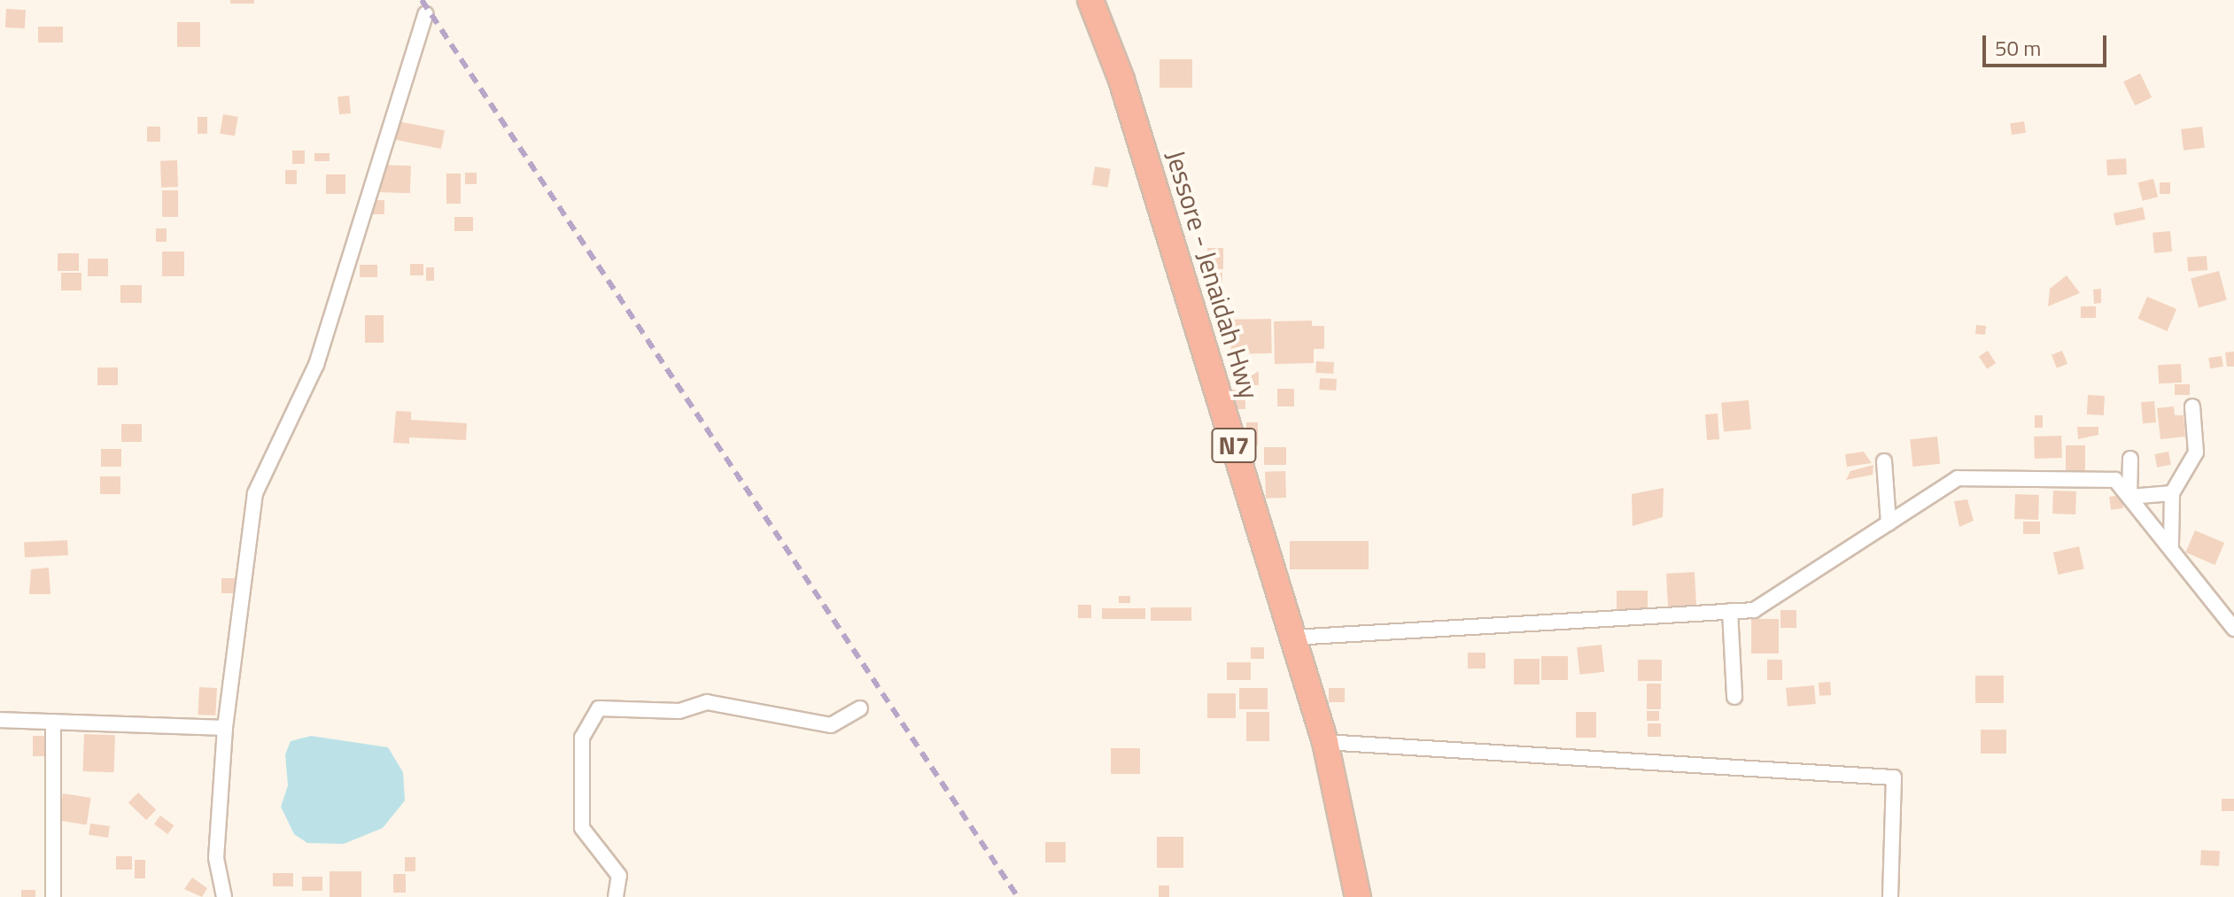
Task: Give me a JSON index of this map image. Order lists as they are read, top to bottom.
{
  "streets": {
    "highway": ["Jessore - Jenaidah Hwy", "N7"]
  },
  "scale_bar": "50 m"
}
